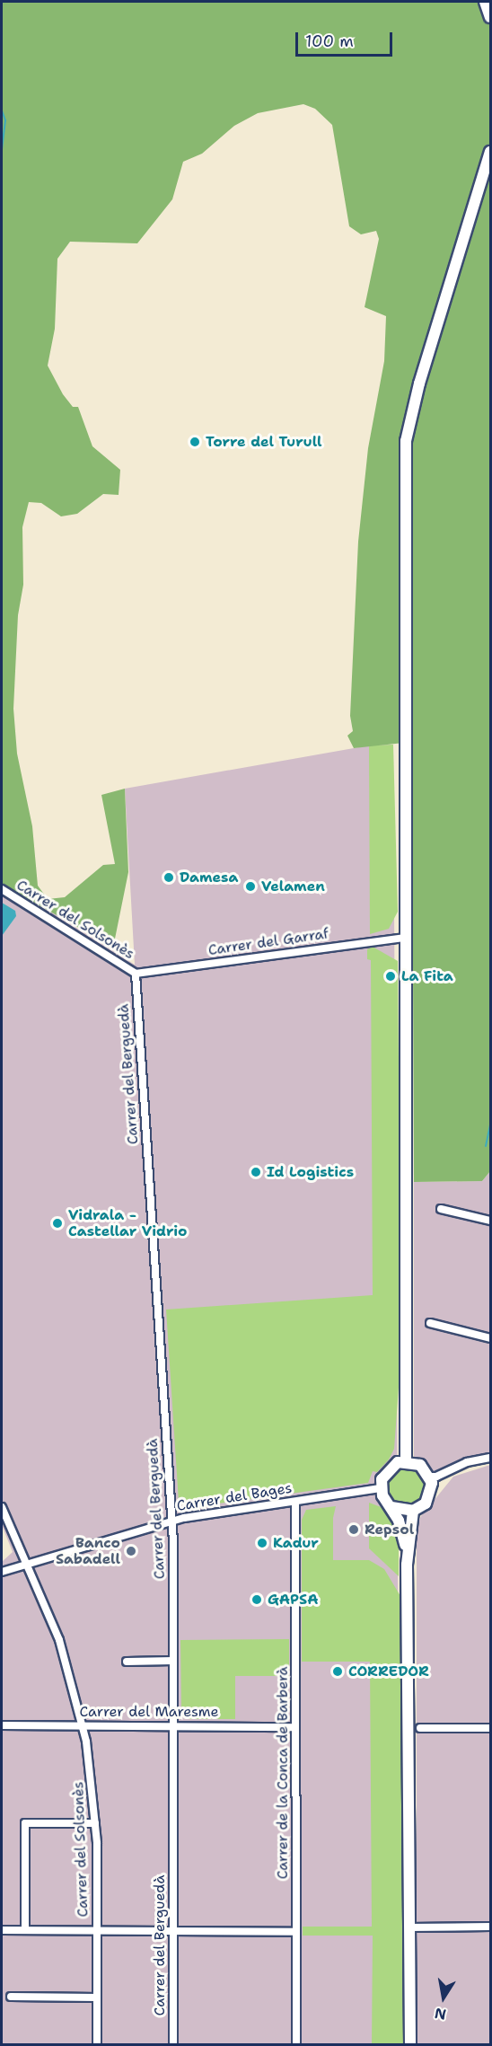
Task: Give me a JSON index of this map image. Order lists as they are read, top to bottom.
{
  "streets": {
    "street": [
      "Carrer del Solsonès",
      "Carrer del Garraf",
      "Carrer del Berguedà",
      "Carrer del Bages",
      "Carrer del Maresme",
      "Carrer de la Conca de Barberà"
    ]
  },
  "crossings": [
    ["Carrer del Solsonès", "Carrer del Garraf"],
    ["Carrer del Solsonès", "Carrer del Berguedà"],
    ["Carrer del Solsonès", "Carrer del Bages"],
    ["Carrer del Solsonès", "Carrer del Maresme"],
    ["Carrer del Garraf", "Carrer del Berguedà"],
    ["Carrer del Berguedà", "Carrer del Bages"],
    ["Carrer del Berguedà", "Carrer del Maresme"],
    ["Carrer del Bages", "Carrer de la Conca de Barberà"],
    ["Carrer del Maresme", "Carrer de la Conca de Barberà"]
  ],
  "places": [
    "Torre del Turull",
    "Damesa",
    "Velamen",
    "La Fita",
    "Id Logistics",
    "Vidrala - Castellar Vidrio",
    "Repsol",
    "Kadur",
    "Banco Sabadell",
    "GAPSA",
    "CORREDOR"
  ],
  "scale_bar": "100 m",
  "north": "bottom"
}
